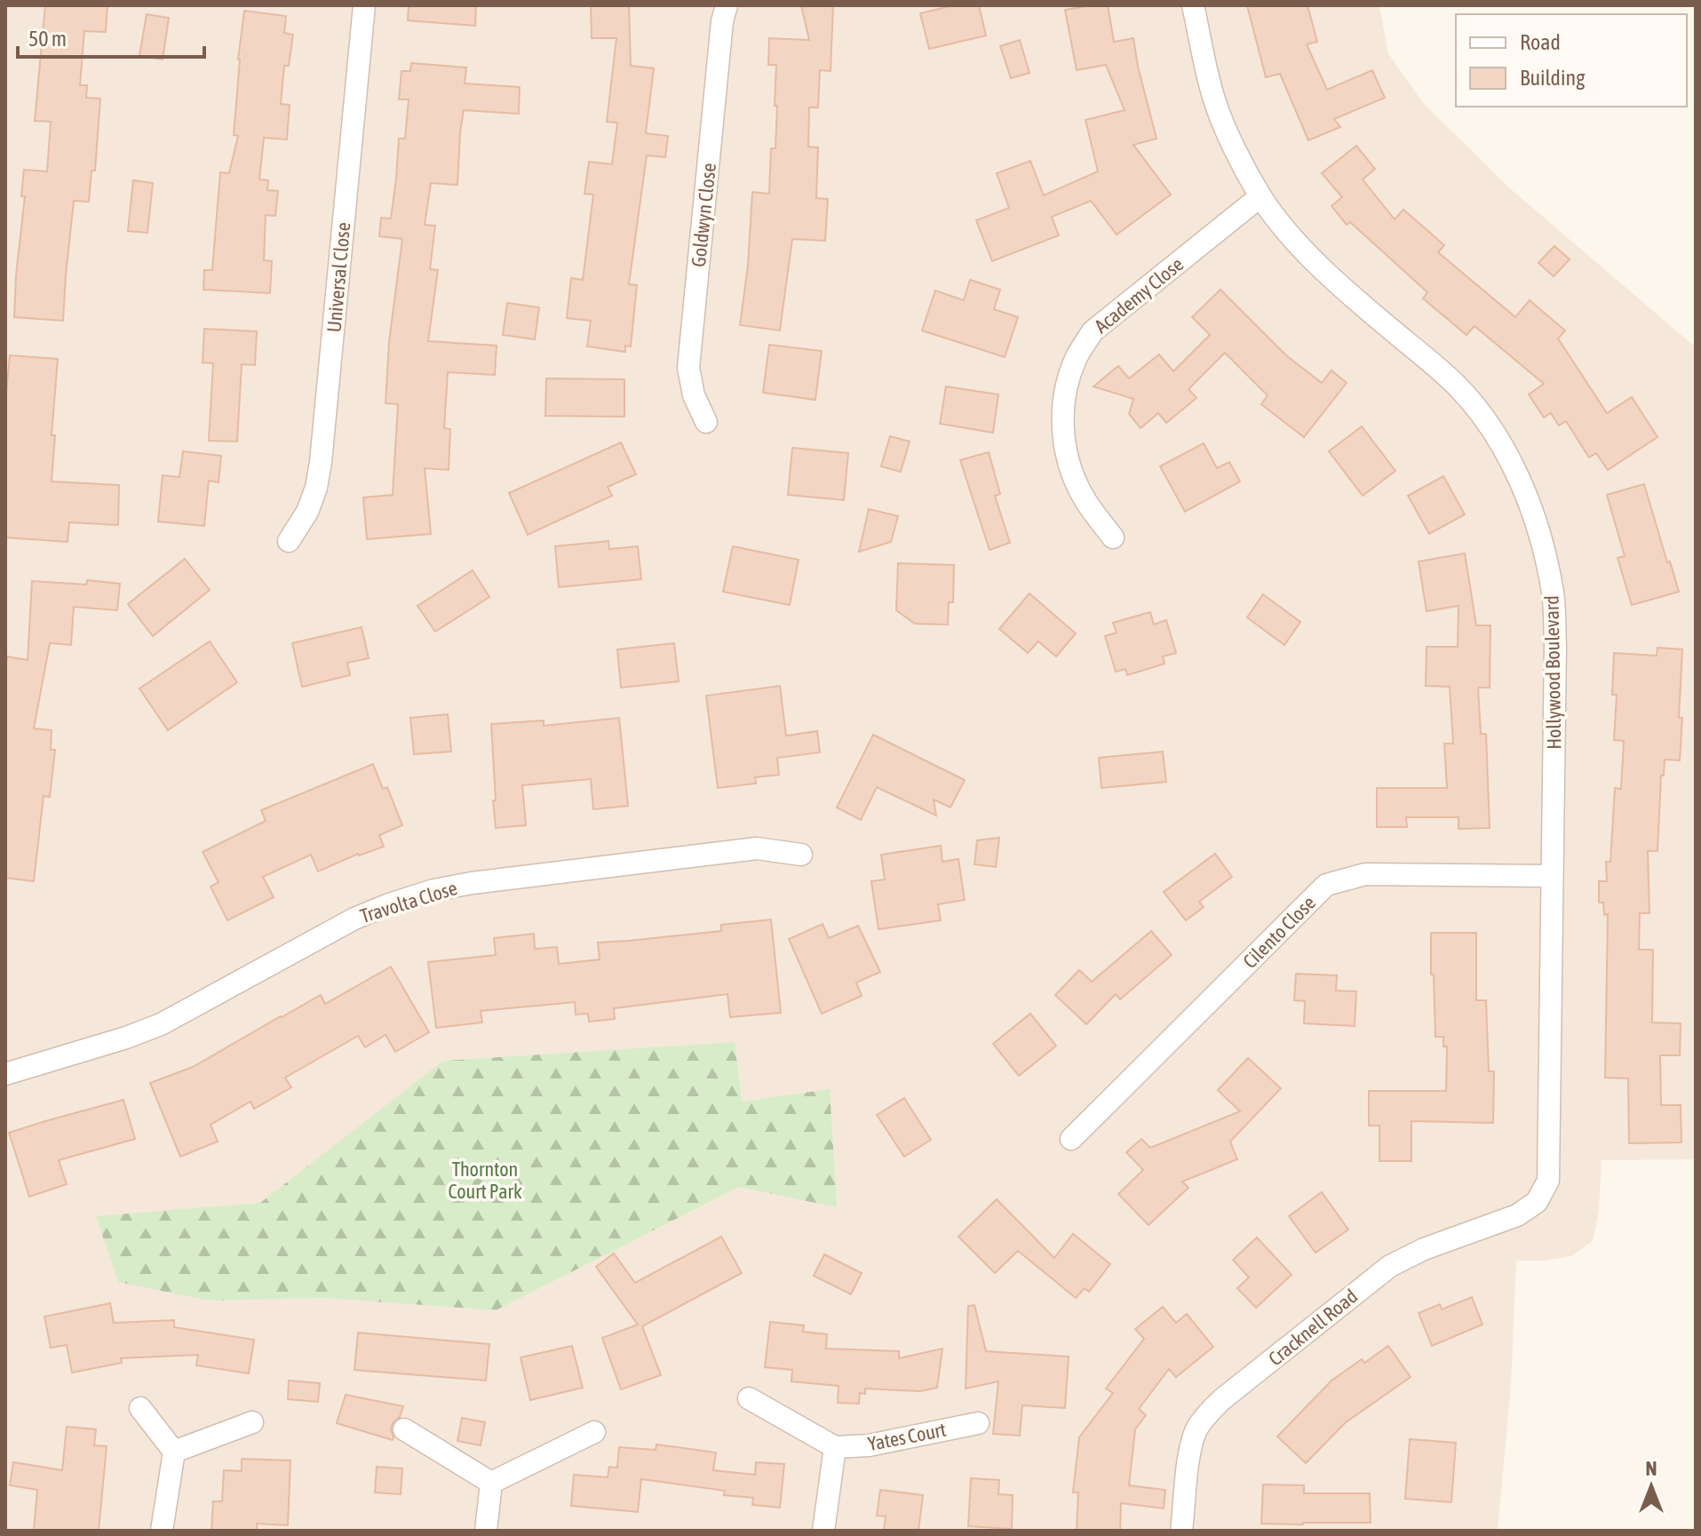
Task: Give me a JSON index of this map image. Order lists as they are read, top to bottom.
{
  "streets": {
    "street": [
      "Goldwyn Close",
      "Universal Close",
      "Academy Close",
      "Hollywood Boulevard",
      "Travolta Close",
      "Cilento Close",
      "Cracknell Road",
      "Yates Court"
    ]
  },
  "crossings": [
    ["Academy Close", "Hollywood Boulevard"],
    ["Hollywood Boulevard", "Cilento Close"],
    ["Hollywood Boulevard", "Cracknell Road"]
  ],
  "parks": ["Thornton Court Park"],
  "legend": ["Road", "Building"],
  "scale_bar": "50 m",
  "north": "top"
}
